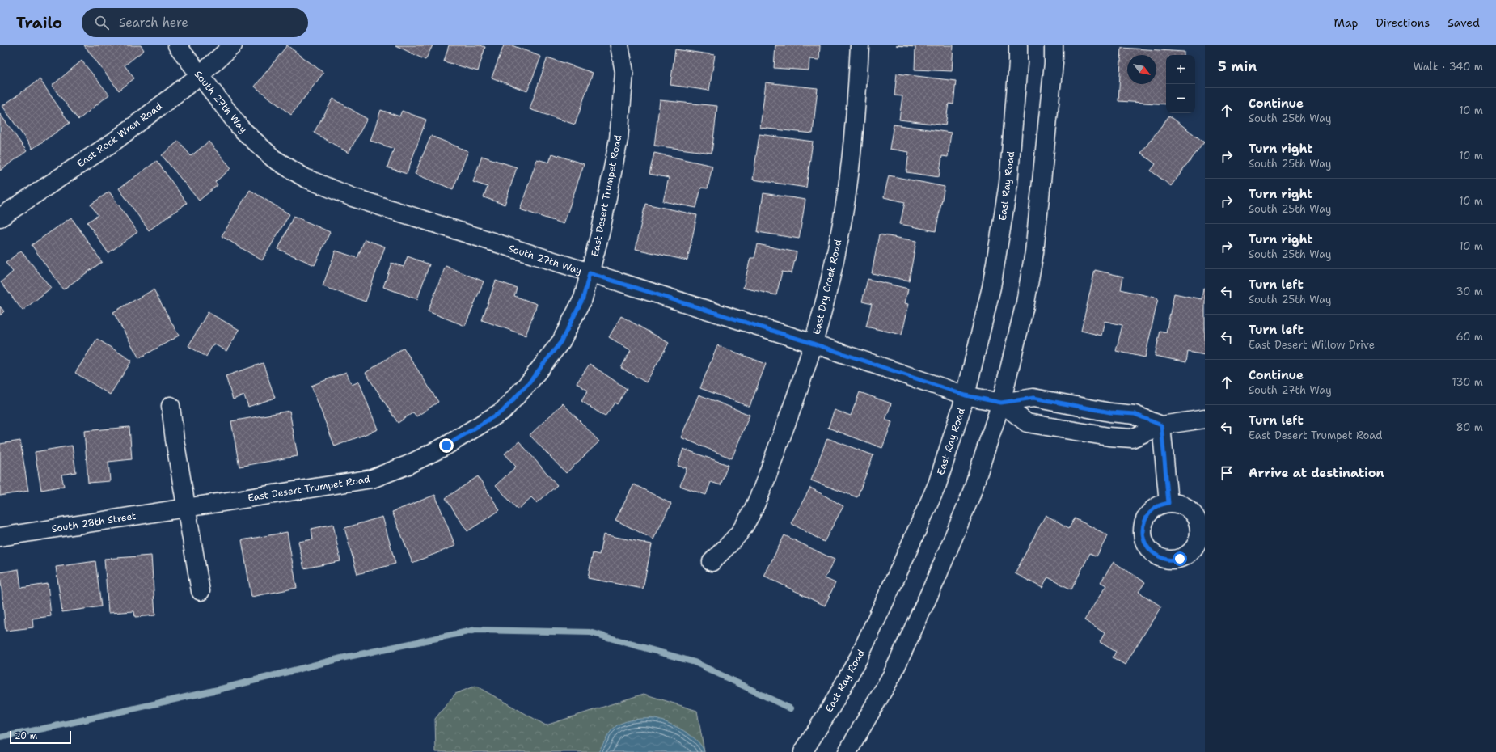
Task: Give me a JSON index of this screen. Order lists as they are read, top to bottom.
{
  "streets": {
    "street": [
      "South 27th Way",
      "East Rock Wren Road",
      "East Ray Road",
      "East Desert Trumpet Road",
      "East Dry Creek Road",
      "South 28th Street"
    ]
  },
  "crossings": [
    ["South 27th Way", "East Rock Wren Road"],
    ["South 27th Way", "East Ray Road"],
    ["South 27th Way", "East Desert Trumpet Road"],
    ["South 27th Way", "East Dry Creek Road"],
    ["East Desert Trumpet Road", "South 28th Street"]
  ],
  "scale_bar": "20 m",
  "north": "bottom right",
  "page": {
    "header": "Trailo",
    "search": "Search here",
    "nav": ["Map", "Directions", "Saved"],
    "heading": ["5 min", "Walk · 340 m"],
    "map_buttons": ["+", "−"],
    "list": [
      ["Continue", "South 25th Way", "10 m"],
      ["Turn right", "South 25th Way", "10 m"],
      ["Turn right", "South 25th Way", "10 m"],
      ["Turn right", "South 25th Way", "10 m"],
      ["Turn left", "South 25th Way", "30 m"],
      ["Turn left", "East Desert Willow Drive", "60 m"],
      ["Continue", "South 27th Way", "130 m"],
      ["Turn left", "East Desert Trumpet Road", "80 m"],
      "Arrive at destination"
    ],
    "scale": "20 m"
  }
}
